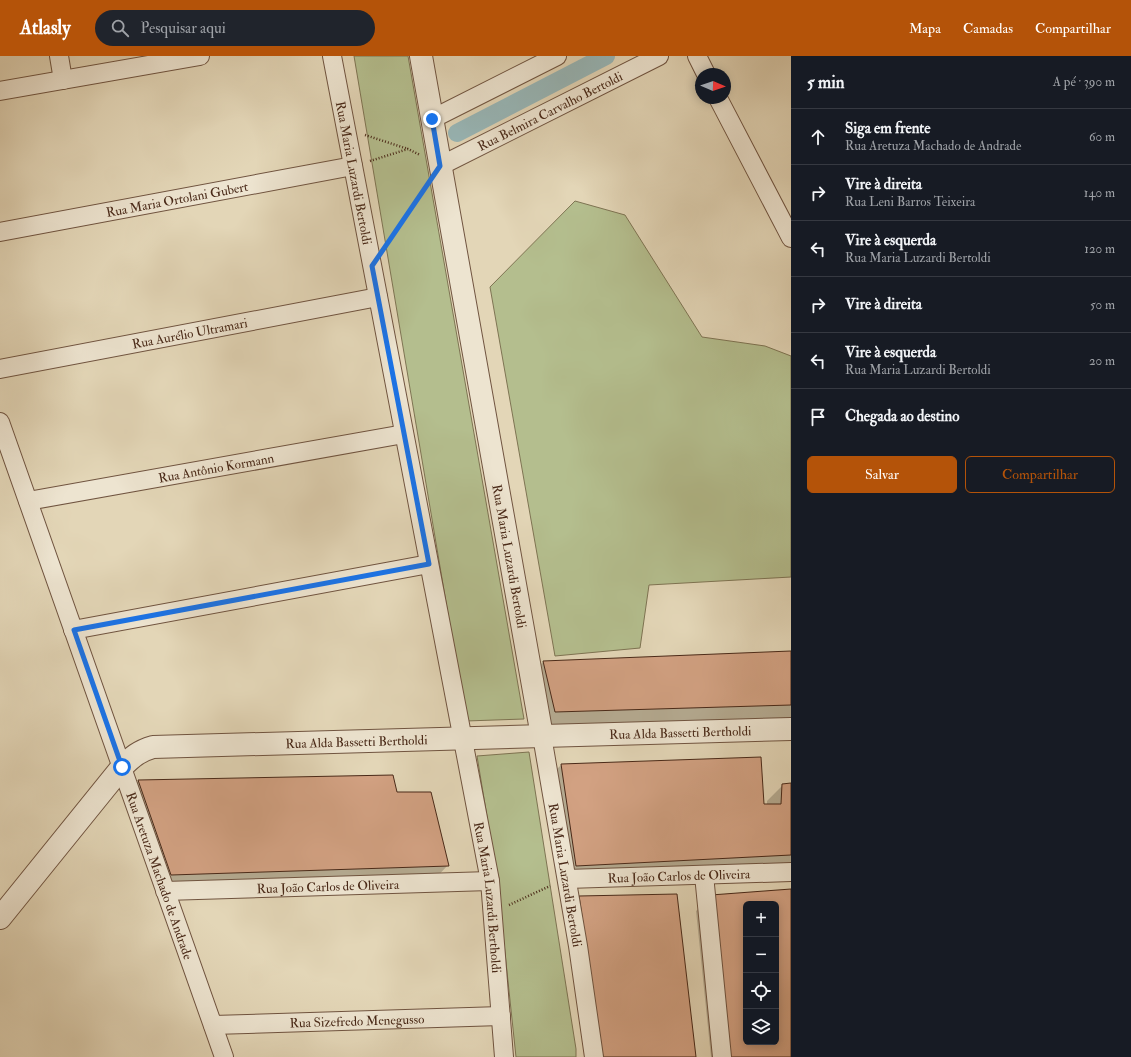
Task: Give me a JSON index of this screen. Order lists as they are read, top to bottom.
{
  "streets": {
    "street": [
      "Rua Belmira Carvalho Bertoldi",
      "Rua Maria Luzardi Bertoldi",
      "Rua Maria Ortolani Gubert",
      "Rua Aurélio Ultramari",
      "Rua Antônio Kormann",
      "Rua Alda Bassetti Bertholdi",
      "Rua Aretuza Machado de Andrade",
      "Rua João Carlos de Oliveira",
      "Rua Maria Luzardi Bertholdi",
      "Rua Sizefredo Menegusso"
    ]
  },
  "crossings": [
    ["Rua Belmira Carvalho Bertoldi", "Rua Maria Luzardi Bertoldi"],
    ["Rua Maria Luzardi Bertoldi", "Rua Maria Ortolani Gubert"],
    ["Rua Maria Luzardi Bertoldi", "Rua Aurélio Ultramari"],
    ["Rua Maria Luzardi Bertoldi", "Rua Antônio Kormann"],
    ["Rua Maria Luzardi Bertoldi", "Rua Alda Bassetti Bertholdi"],
    ["Rua Maria Luzardi Bertoldi", "Rua João Carlos de Oliveira"],
    ["Rua Maria Luzardi Bertoldi", "Rua Maria Luzardi Bertholdi"],
    ["Rua Antônio Kormann", "Rua Aretuza Machado de Andrade"],
    ["Rua Alda Bassetti Bertholdi", "Rua Aretuza Machado de Andrade"],
    ["Rua Alda Bassetti Bertholdi", "Rua Maria Luzardi Bertholdi"],
    ["Rua Aretuza Machado de Andrade", "Rua João Carlos de Oliveira"],
    ["Rua Aretuza Machado de Andrade", "Rua Sizefredo Menegusso"],
    ["Rua João Carlos de Oliveira", "Rua Maria Luzardi Bertholdi"],
    ["Rua Maria Luzardi Bertholdi", "Rua Sizefredo Menegusso"]
  ],
  "north": "right",
  "page": {
    "header": "Atlasly",
    "search": "Pesquisar aqui",
    "nav": ["Mapa", "Camadas", "Compartilhar"],
    "heading": ["5 min", "A pé · 390 m"],
    "list": [
      ["Siga em frente", "Rua Aretuza Machado de Andrade", "60 m"],
      ["Vire à direita", "Rua Leni Barros Teixeira", "140 m"],
      ["Vire à esquerda", "Rua Maria Luzardi Bertoldi", "120 m"],
      ["Vire à direita", "50 m"],
      ["Vire à esquerda", "Rua Maria Luzardi Bertoldi", "20 m"],
      "Chegada ao destino"
    ],
    "buttons": ["Salvar", "Compartilhar"],
    "map_buttons": ["+", "−"]
  }
}
